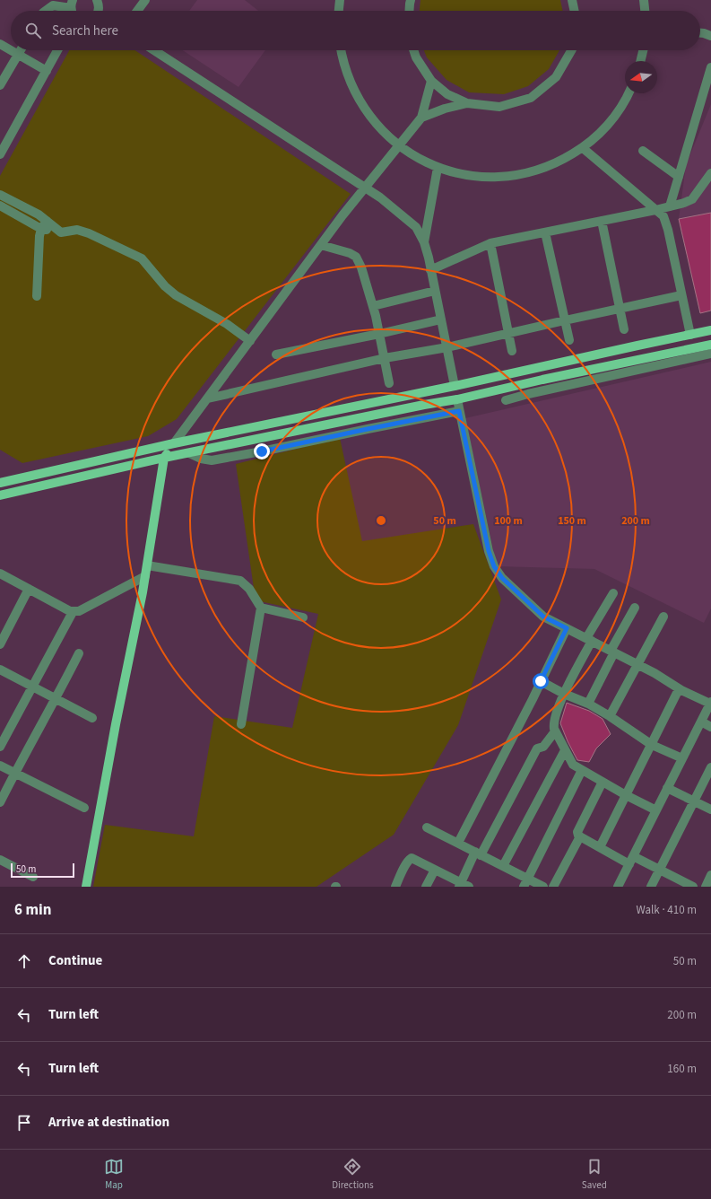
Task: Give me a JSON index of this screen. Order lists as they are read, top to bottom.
{
  "scale_bar": "50 m",
  "north": "left",
  "page": {
    "search": "Search here",
    "scale": "50 m",
    "heading": ["6 min", "Walk · 410 m"],
    "list": [
      ["Continue", "50 m"],
      ["Turn left", "200 m"],
      ["Turn left", "160 m"],
      "Arrive at destination"
    ],
    "nav": ["Map", "Directions", "Saved"]
  },
  "rings": [
    "50 m",
    "100 m",
    "150 m",
    "200 m"
  ]
}
